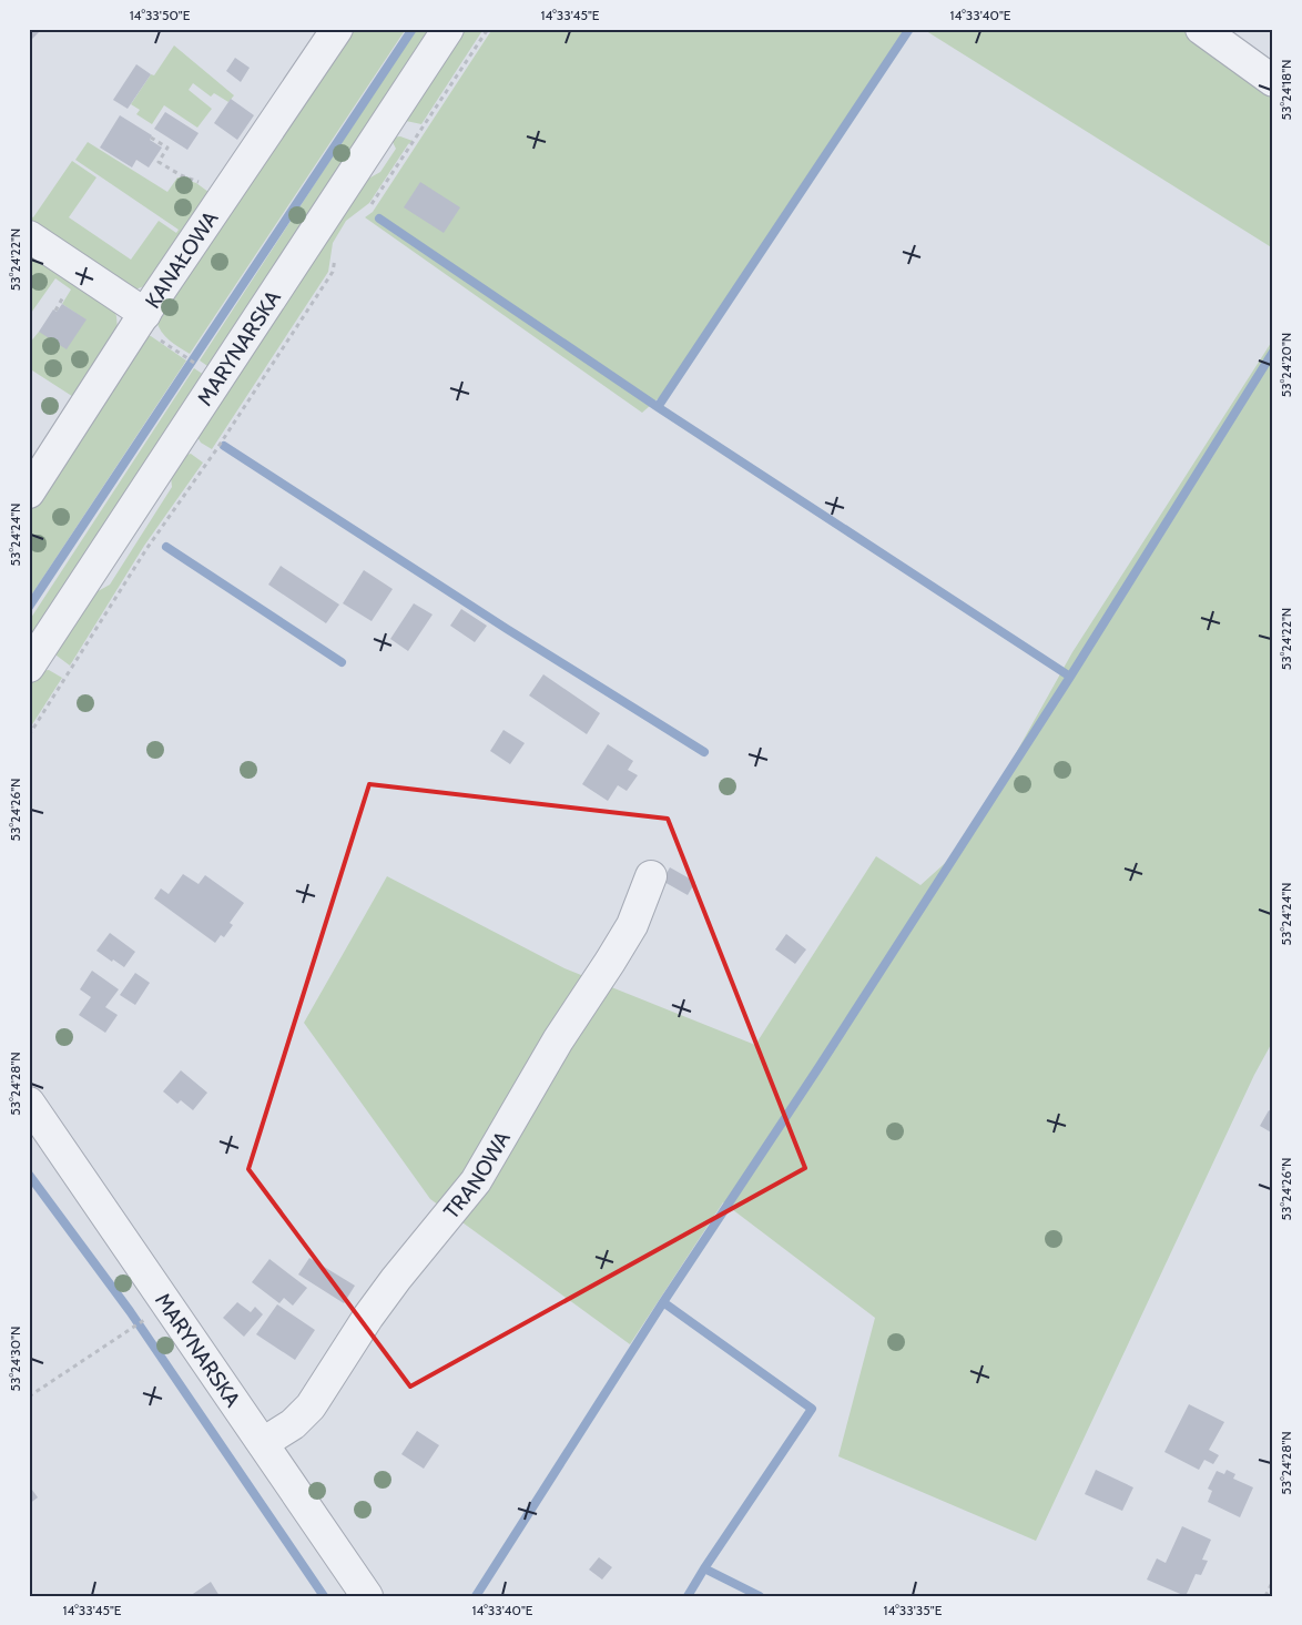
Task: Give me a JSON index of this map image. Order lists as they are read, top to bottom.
{
  "streets": {
    "street": ["KANAŁOWA", "MARYNARSKA", "TRANOWA"]
  },
  "crossings": [
    ["MARYNARSKA", "TRANOWA"]
  ],
  "coordinates": [
    "14°33'50\"E",
    "14°33'45\"E",
    "14°33'40\"E",
    "53°24'18\"N",
    "53°24'22\"N",
    "53°24'20\"N",
    "53°24'24\"N",
    "53°24'26\"N",
    "53°24'28\"N",
    "53°24'30\"N",
    "14°33'35\"E"
  ]
}
